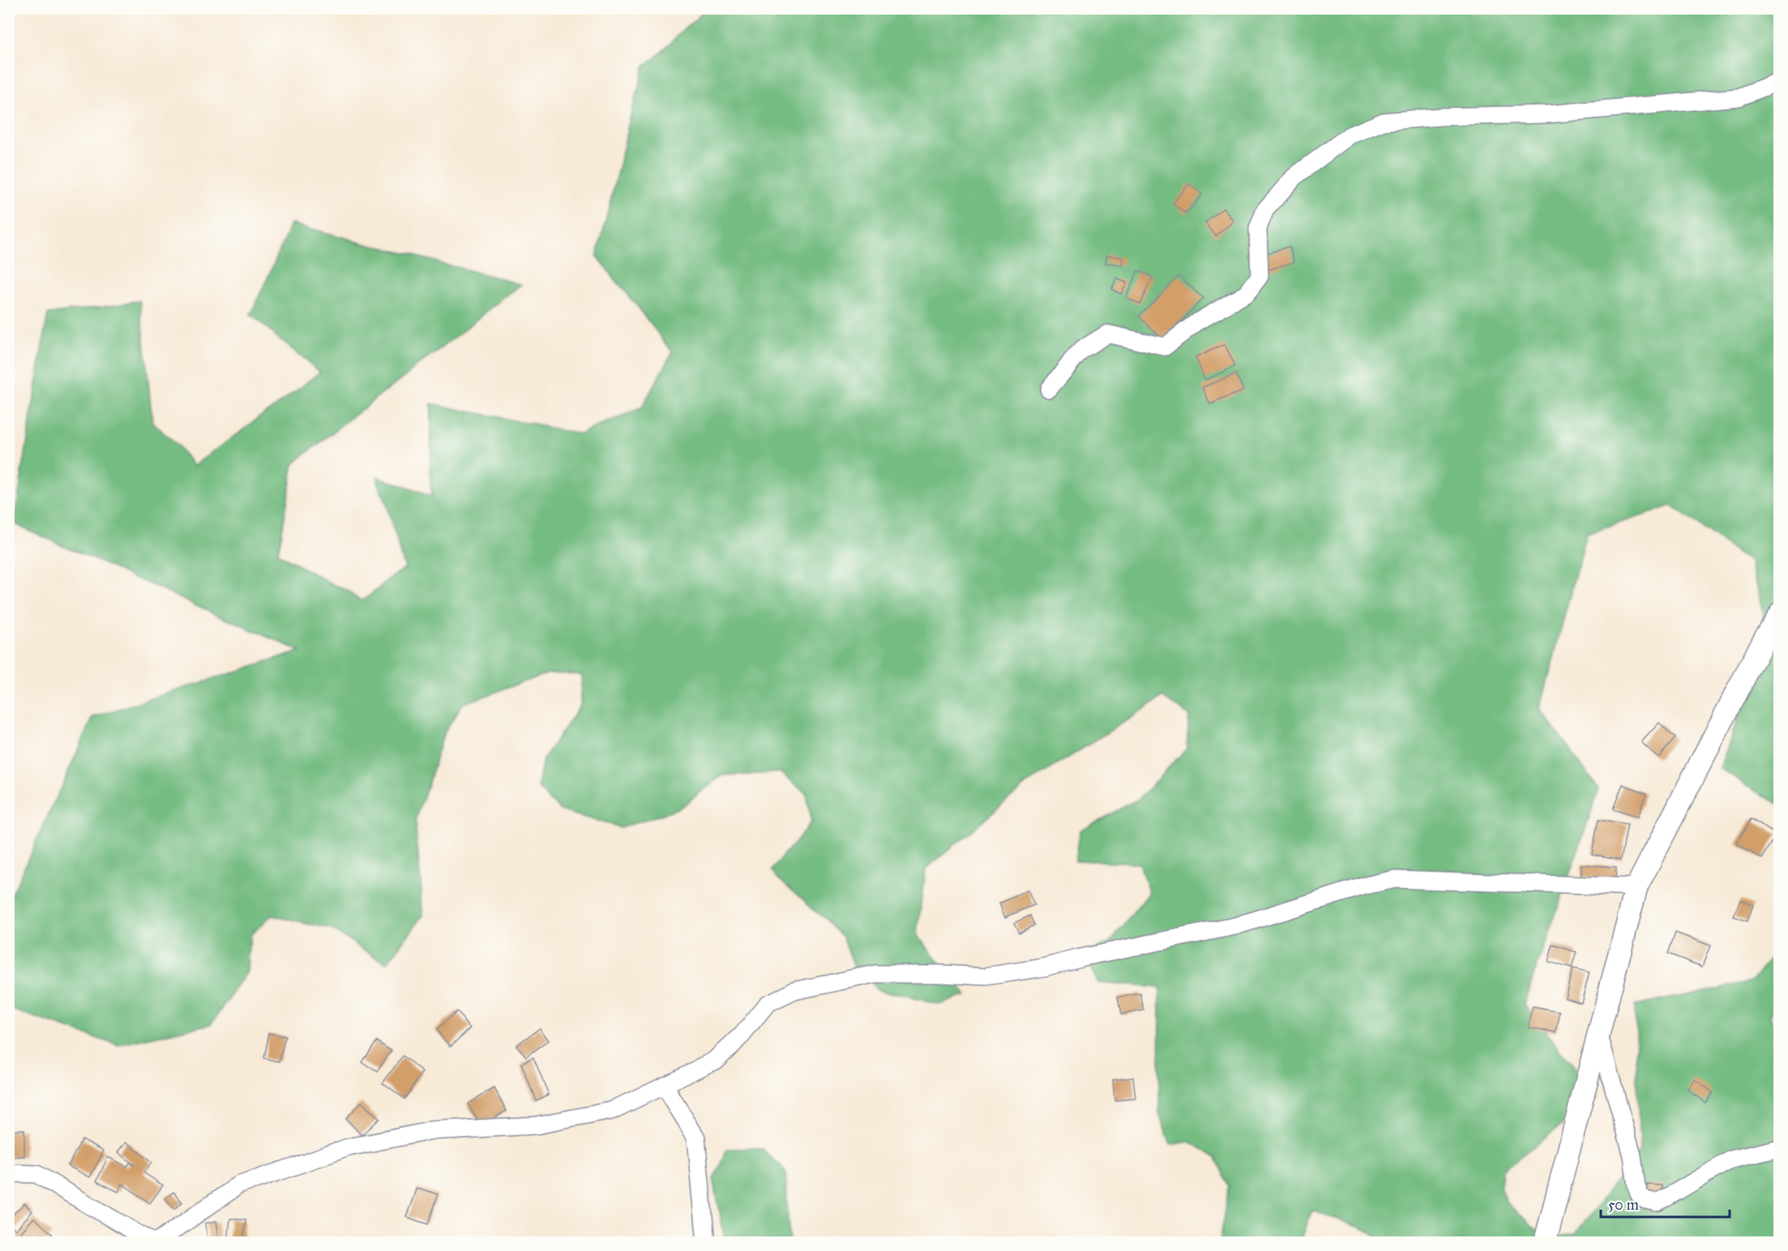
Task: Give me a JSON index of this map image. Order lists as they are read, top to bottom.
{
  "scale_bar": "50 m"
}
